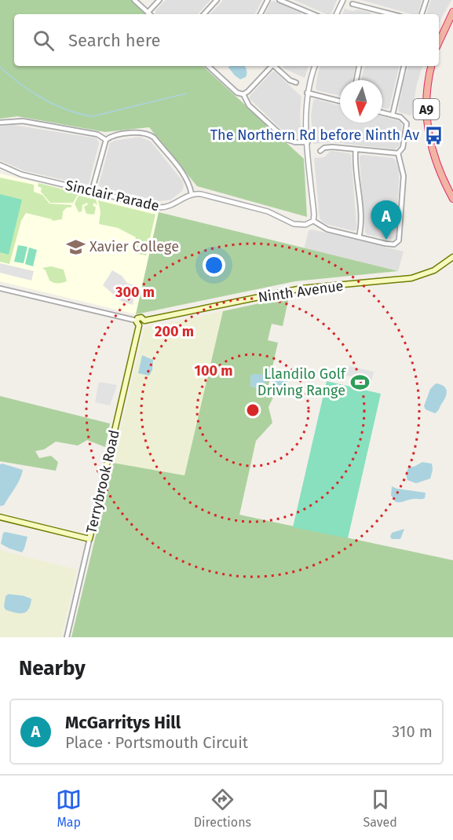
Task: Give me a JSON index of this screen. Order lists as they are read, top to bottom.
{
  "streets": {
    "highway": ["A9"],
    "main road": ["Ninth Avenue", "Terrybrook Road"],
    "street": ["Sinclair Parade"]
  },
  "crossings": [
    ["Ninth Avenue", "Terrybrook Road"]
  ],
  "places": {
    "bus stop": ["The Northern Rd before Ninth Av"],
    "school or university": ["Xavier College"],
    "sports": ["Llandilo Golf Driving Range"]
  },
  "north": "bottom",
  "page": {
    "search": "Search here",
    "pins": "A",
    "heading": "Nearby",
    "list": [
      {
        "mark": "A",
        "name": "McGarritys Hill",
        "note": "Place · Portsmouth Circuit",
        "value": "310 m"
      }
    ],
    "nav": ["Map", "Directions", "Saved"]
  },
  "rings": ["300 m", "200 m", "100 m"]
}
